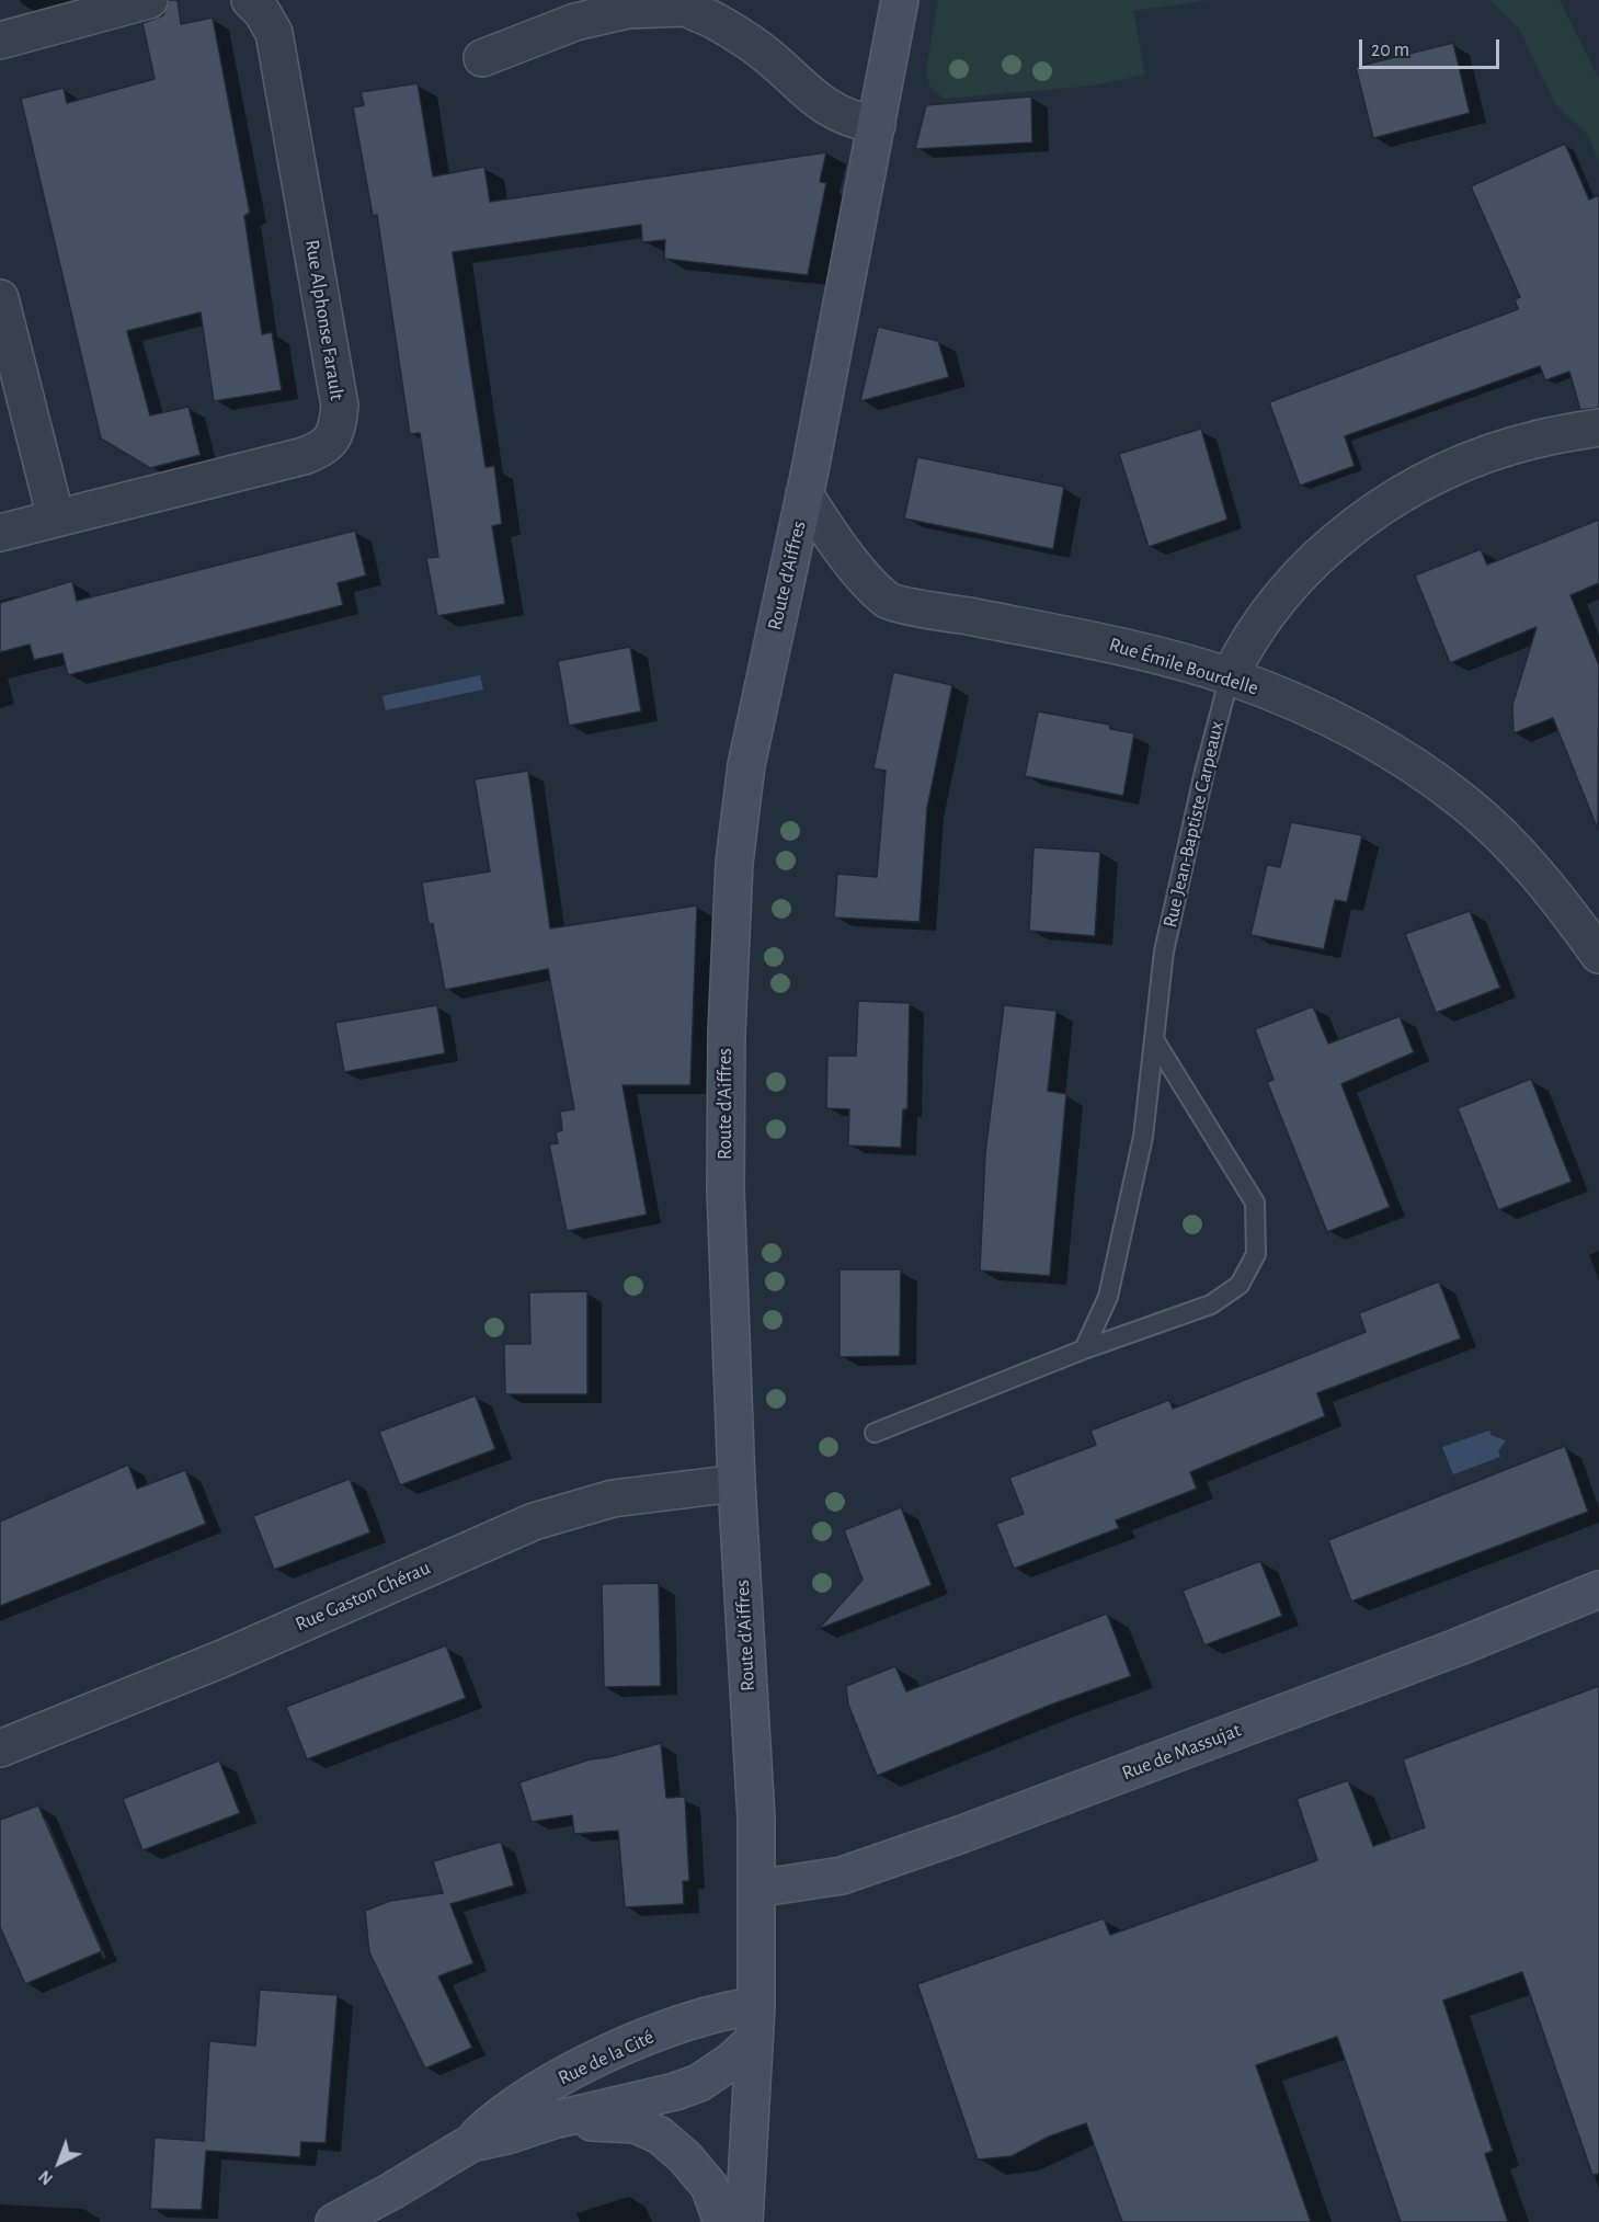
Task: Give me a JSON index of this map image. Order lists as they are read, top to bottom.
{
  "streets": {
    "main road": ["Route d'Aiffres", "Rue de Massujat", "Rue de la Cité"],
    "street": [
      "Rue Alphonse Farault",
      "Rue Émile Bourdelle",
      "Rue Jean-Baptiste Carpeaux",
      "Rue Gaston Chérau"
    ]
  },
  "crossings": [
    ["Route d'Aiffres", "Rue Émile Bourdelle"],
    ["Route d'Aiffres", "Rue Gaston Chérau"],
    ["Route d'Aiffres", "Rue de Massujat"],
    ["Route d'Aiffres", "Rue de la Cité"],
    ["Rue Émile Bourdelle", "Rue Jean-Baptiste Carpeaux"]
  ],
  "scale_bar": "20 m",
  "north": "bottom left"
}
